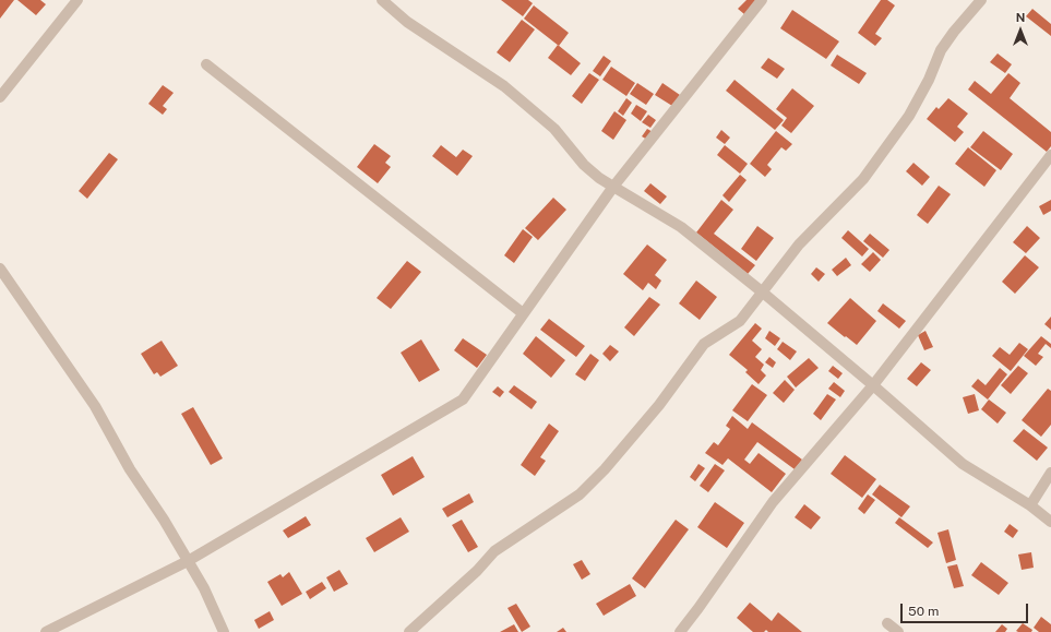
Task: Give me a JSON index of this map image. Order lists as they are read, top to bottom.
{
  "scale_bar": "50 m",
  "north": "top"
}
